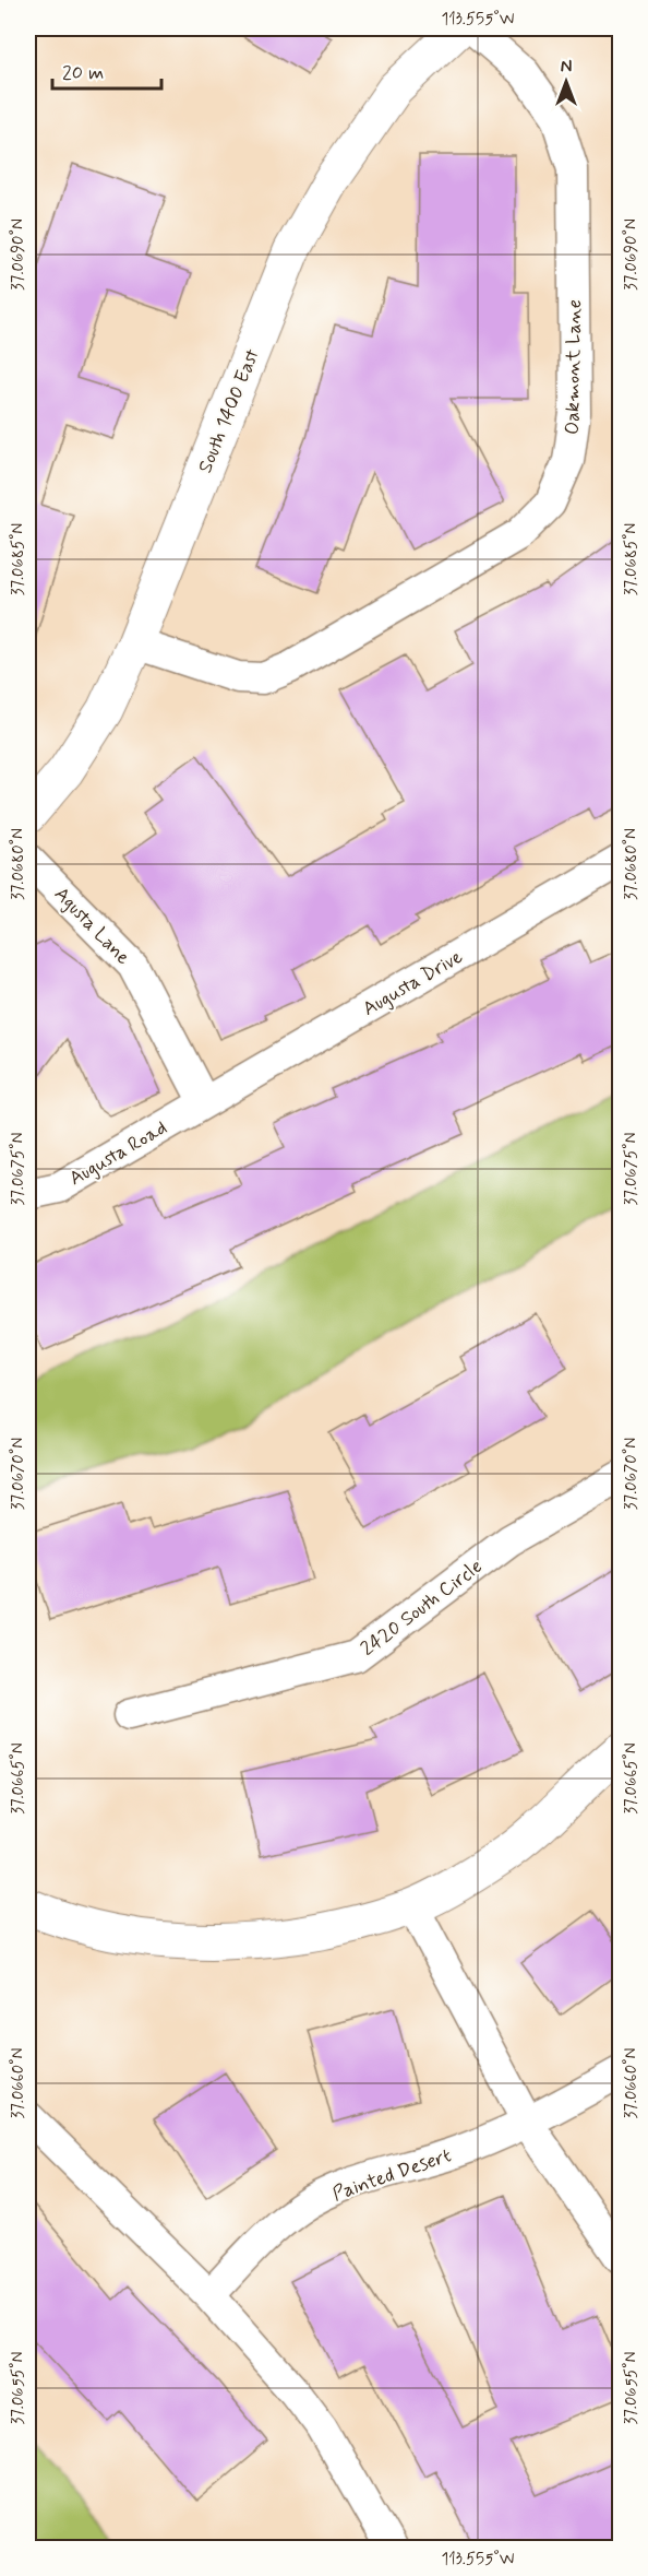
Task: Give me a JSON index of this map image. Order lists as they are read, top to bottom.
{
  "streets": {
    "street": [
      "Oakmont Lane",
      "South 1400 East",
      "Agusta Lane",
      "Augusta Drive",
      "Augusta Road",
      "2420 South Circle",
      "Painted Desert"
    ]
  },
  "crossings": [
    ["Oakmont Lane", "South 1400 East"],
    ["Agusta Lane", "Augusta Drive"],
    ["Agusta Lane", "Augusta Road"],
    ["Augusta Drive", "Augusta Road"]
  ],
  "scale_bar": "20 m",
  "north": "top",
  "coordinates": [
    "113.555°W",
    "37.0690°N",
    "37.0685°N",
    "37.0680°N",
    "37.0675°N",
    "37.0670°N",
    "37.0665°N",
    "37.0660°N",
    "37.0655°N"
  ]
}
